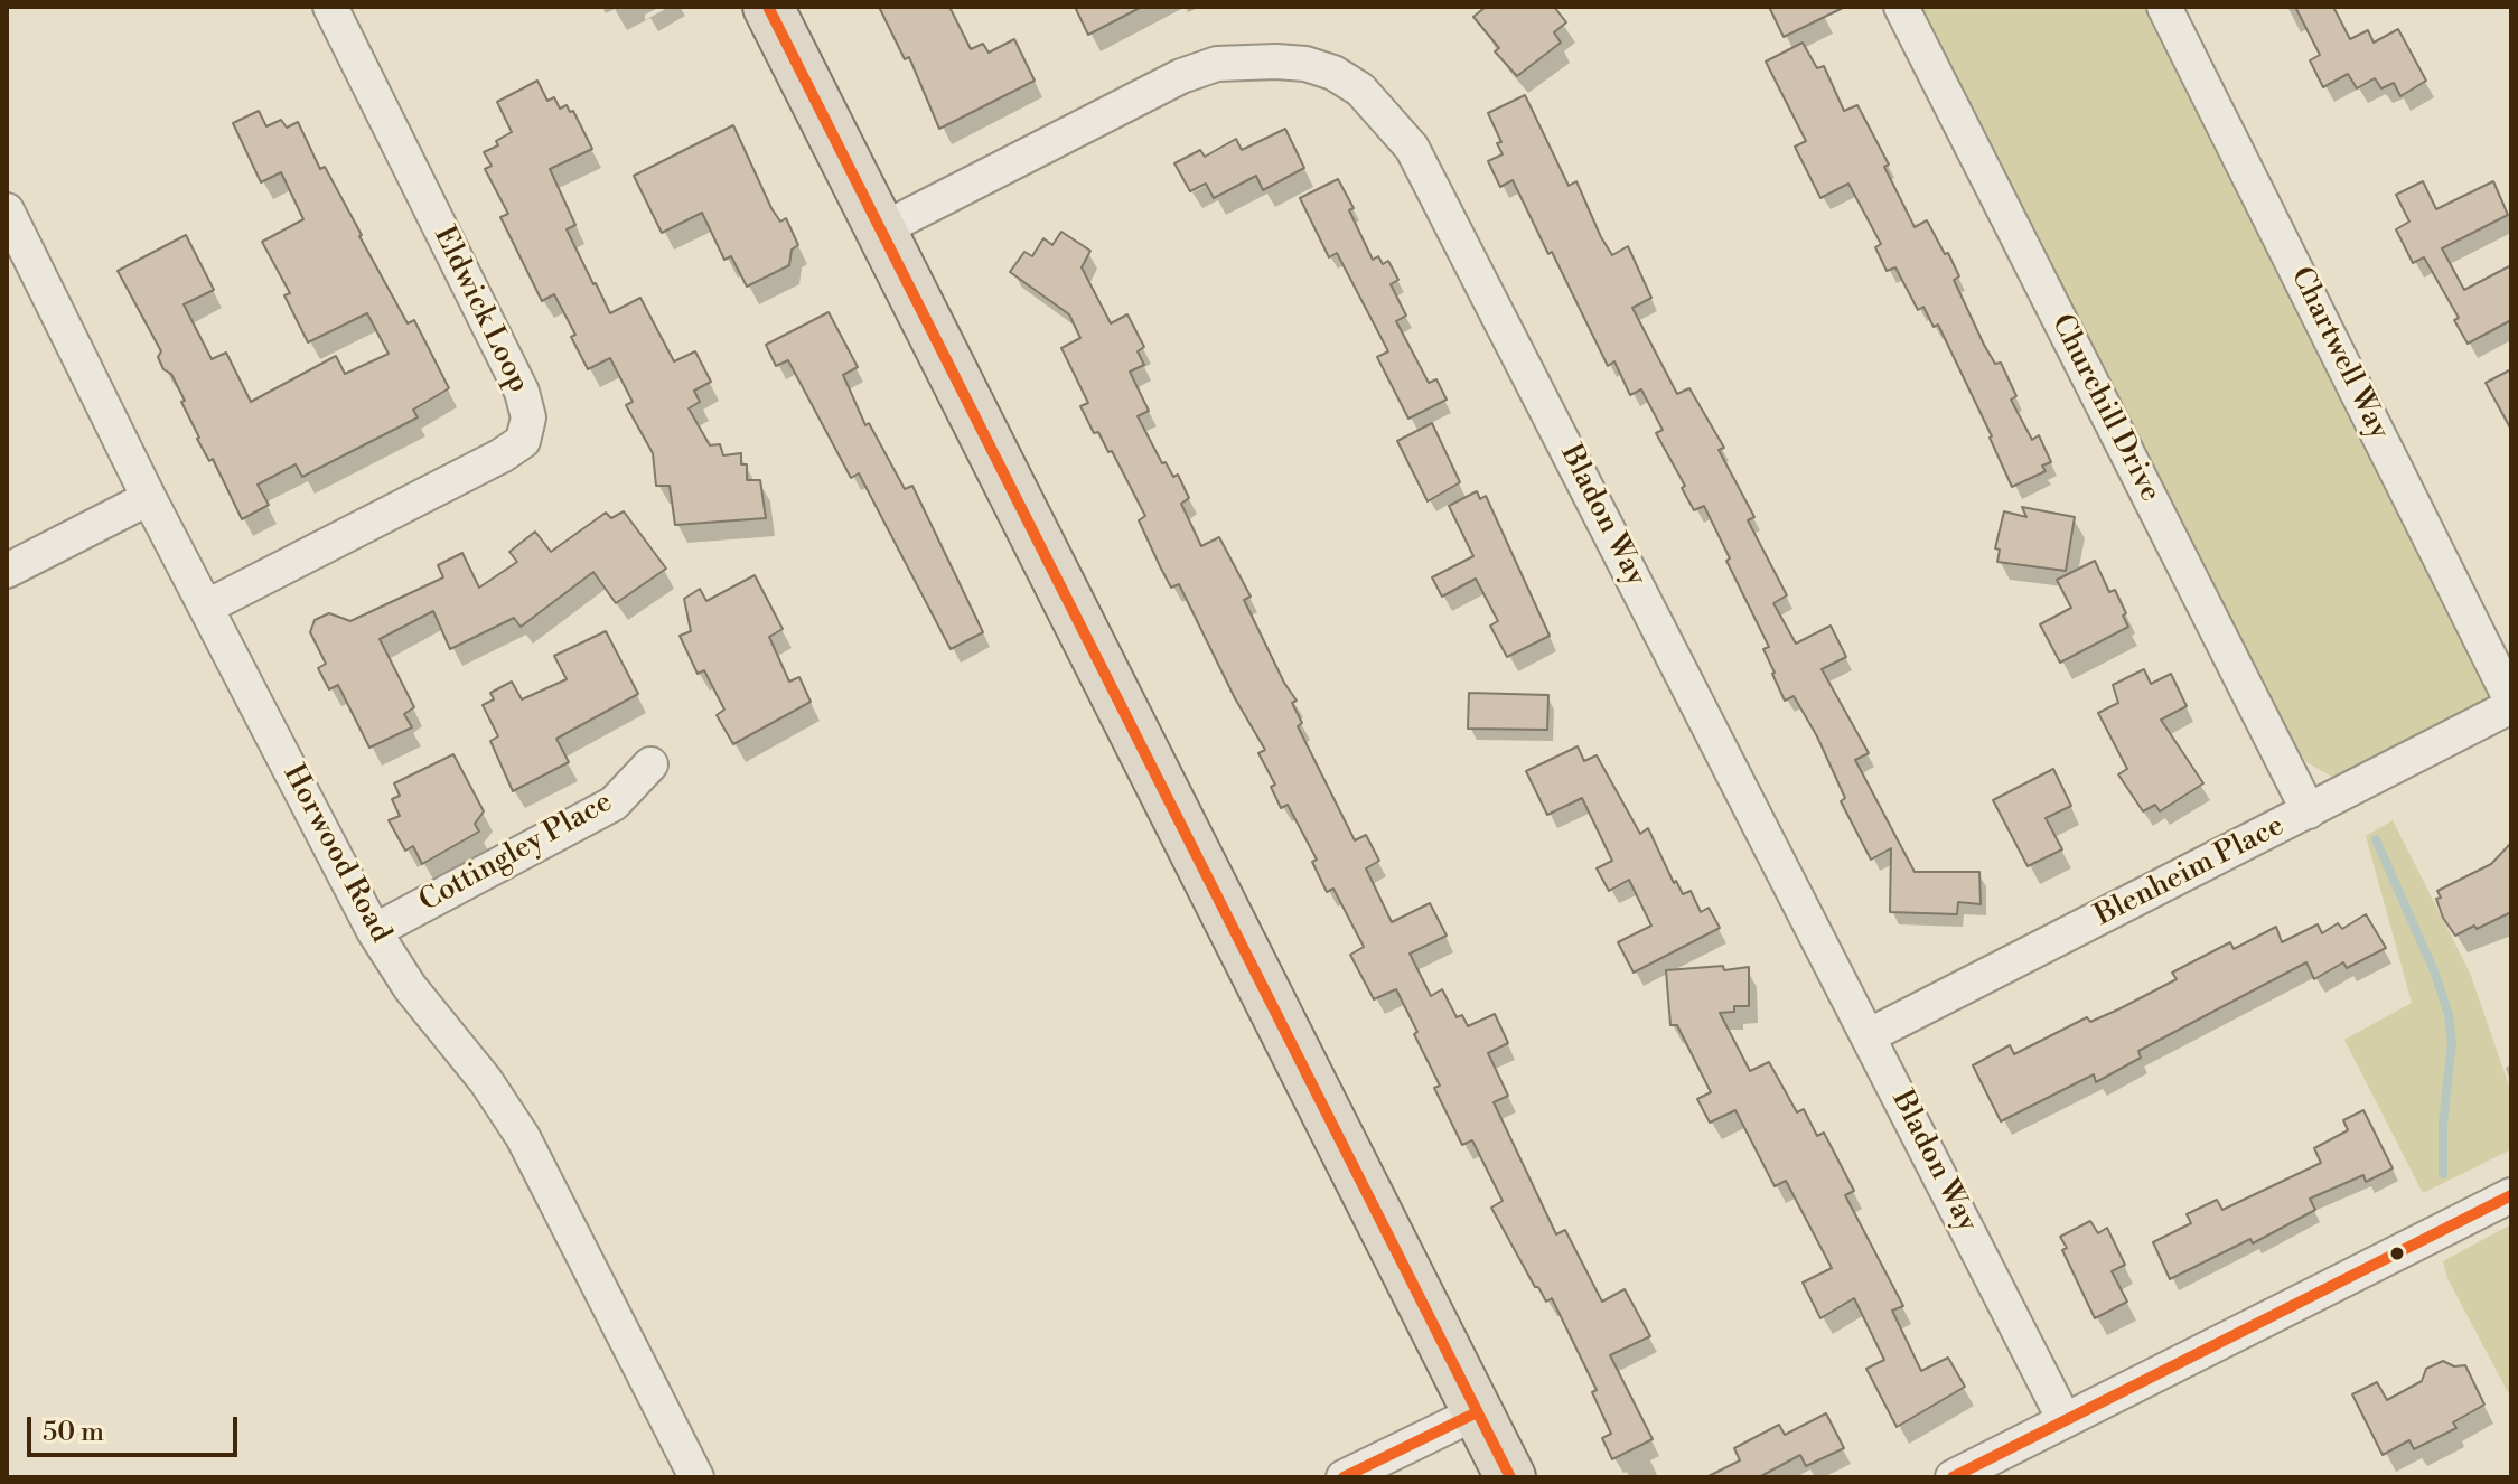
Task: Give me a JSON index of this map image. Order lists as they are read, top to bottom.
{
  "streets": {
    "street": [
      "Eldwick Loop",
      "Chartwell Way",
      "Churchill Drive",
      "Bladon Way",
      "Cottingley Place",
      "Horwood Road",
      "Blenheim Place"
    ]
  },
  "crossings": [
    ["Eldwick Loop", "Horwood Road"],
    ["Chartwell Way", "Blenheim Place"],
    ["Churchill Drive", "Blenheim Place"],
    ["Bladon Way", "Blenheim Place"],
    ["Cottingley Place", "Horwood Road"]
  ],
  "scale_bar": "50 m"
}
